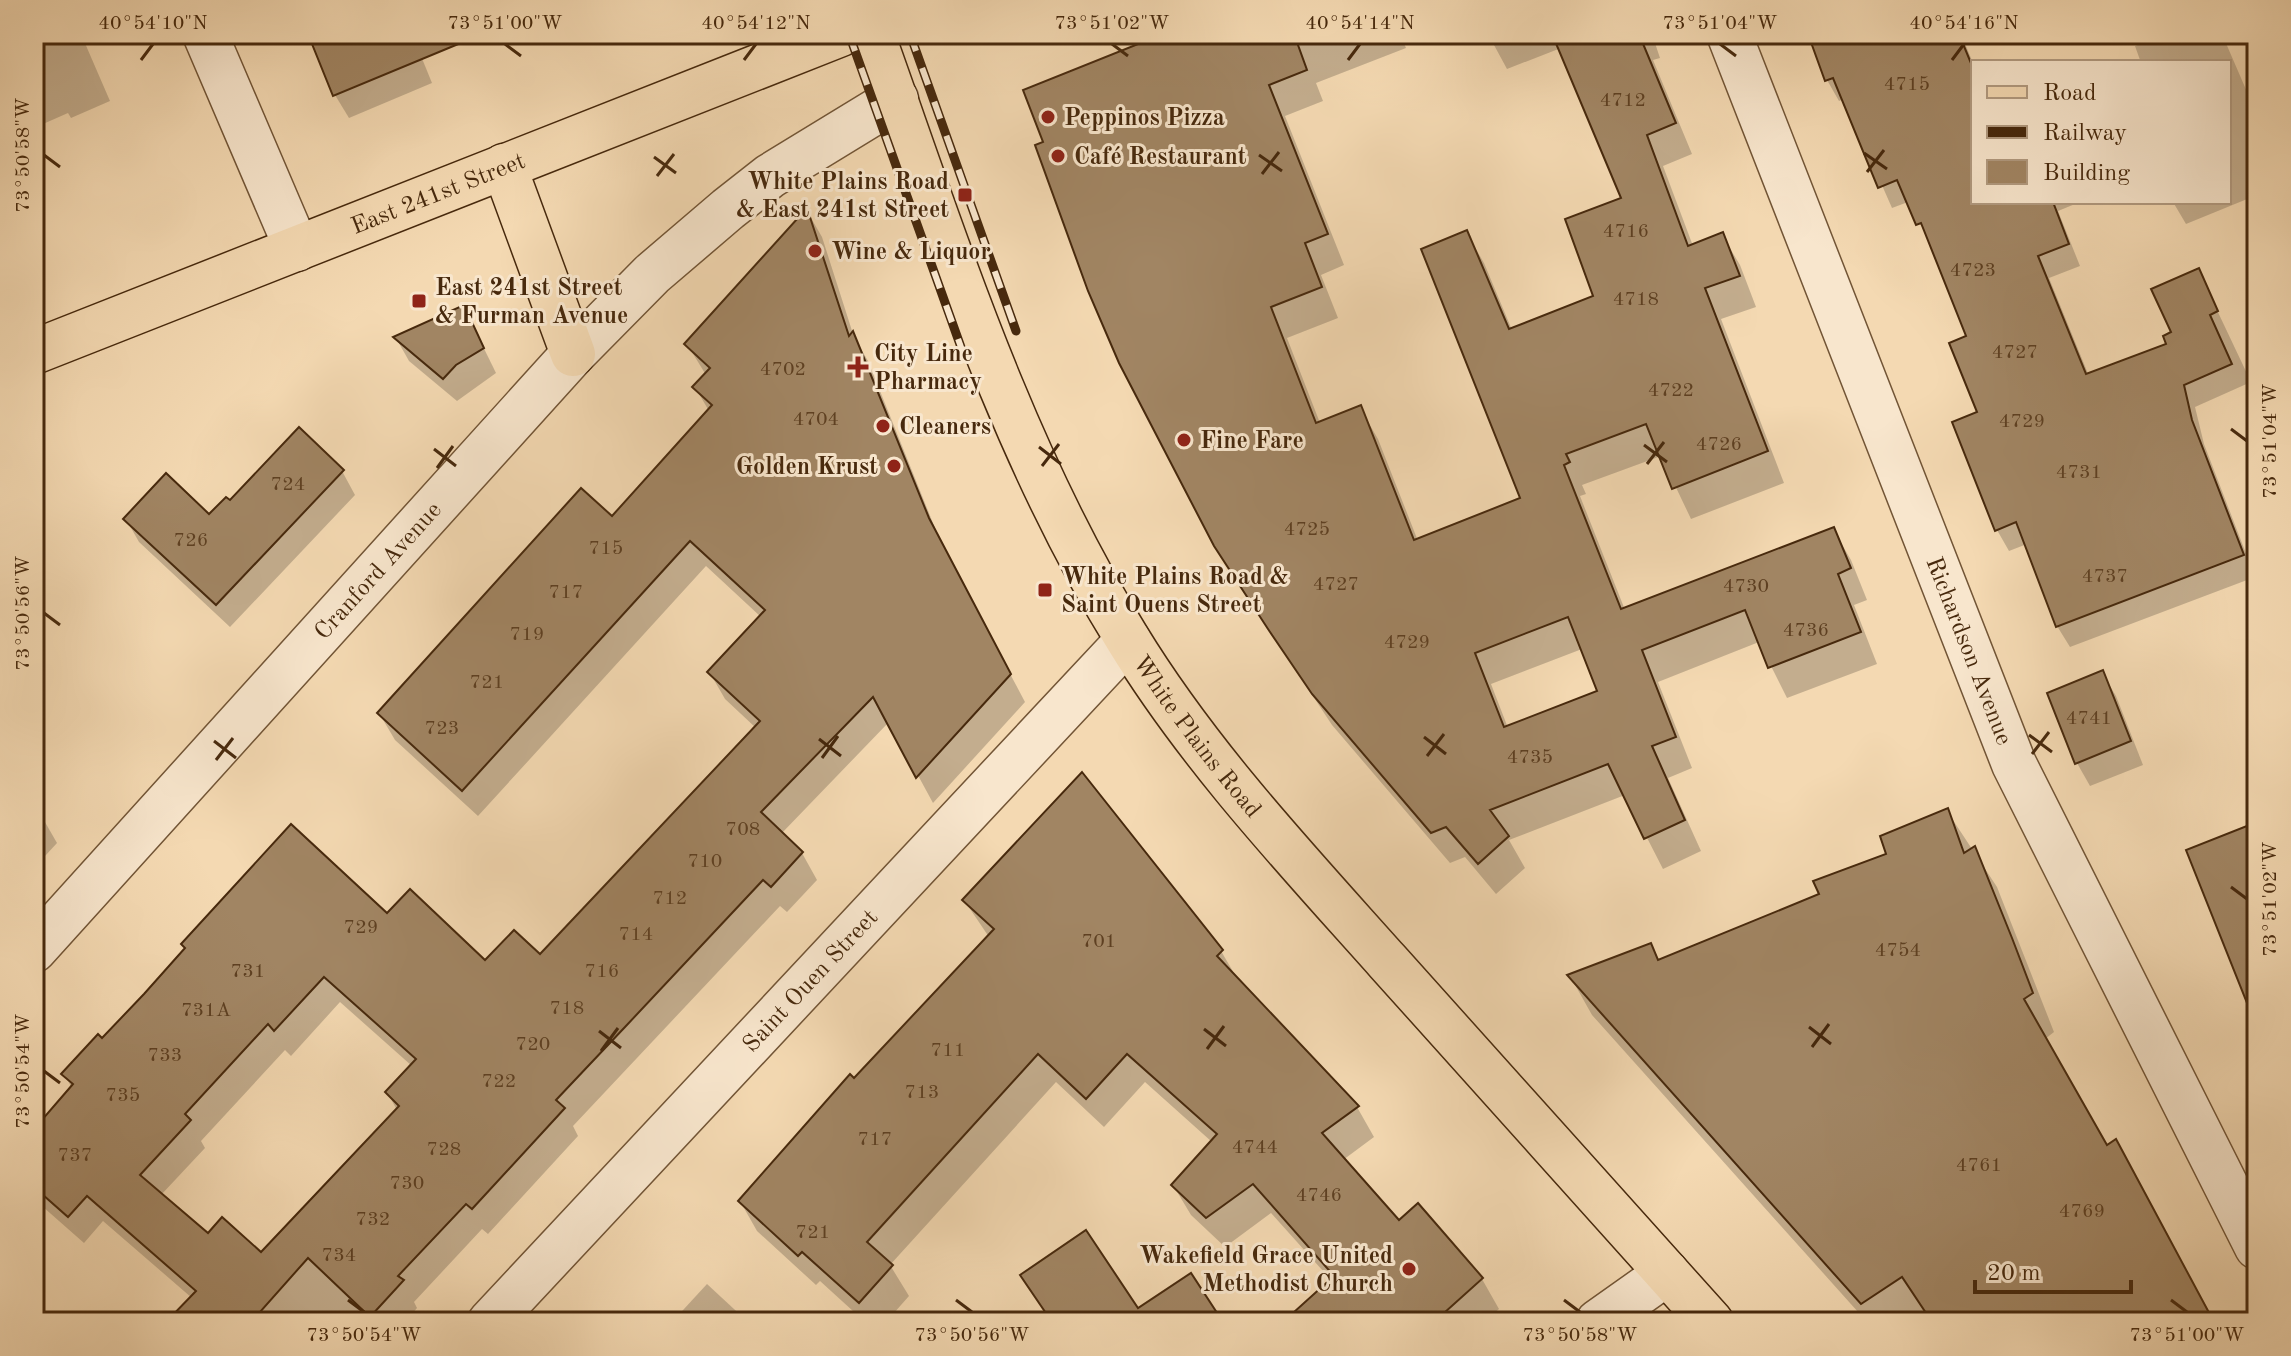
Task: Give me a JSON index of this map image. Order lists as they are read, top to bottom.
{
  "streets": {
    "main road": ["East 241st Street", "White Plains Road"],
    "street": ["Cranford Avenue", "Richardson Avenue", "Saint Ouen Street"]
  },
  "crossings": [
    ["Cranford Avenue", "White Plains Road"],
    ["White Plains Road", "Saint Ouen Street"]
  ],
  "places": {
    "other": [
      "Peppinos Pizza",
      "Café Restaurant",
      "Wine & Liquor",
      "Cleaners",
      "Fine Fare",
      "Golden Krust",
      "Wakefield Grace United Methodist Church"
    ],
    "transit": ["White Plains Road & East 241st Street", "East 241st Street & Furman Avenue", "White Plains Road & Saint Ouens Street"],
    "health": ["City Line Pharmacy"]
  },
  "house_numbers": [
    "4715",
    "4712",
    "4716",
    "4723",
    "4718",
    "4727",
    "4702",
    "4722",
    "4704",
    "4729",
    "4726",
    "4731",
    "724",
    "4725",
    "726",
    "715",
    "4737",
    "4727",
    "4730",
    "717",
    "4736",
    "719",
    "4729",
    "721",
    "4741",
    "723",
    "4735",
    "708",
    "710",
    "712",
    "729",
    "714",
    "701",
    "4754",
    "731",
    "716",
    "718",
    "731A",
    "720",
    "711",
    "733",
    "722",
    "713",
    "735",
    "717",
    "4744",
    "728",
    "737",
    "4761",
    "730",
    "4746",
    "4769",
    "732",
    "721",
    "734"
  ],
  "legend": ["Road", "Railway", "Building"],
  "scale_bar": "20 m",
  "coordinates": [
    "40°54'10\"N",
    "73°51'00\"W",
    "40°54'12\"N",
    "73°51'02\"W",
    "40°54'14\"N",
    "73°51'04\"W",
    "40°54'16\"N",
    "73°50'58\"W",
    "73°50'56\"W",
    "73°50'54\"W"
  ]
}
